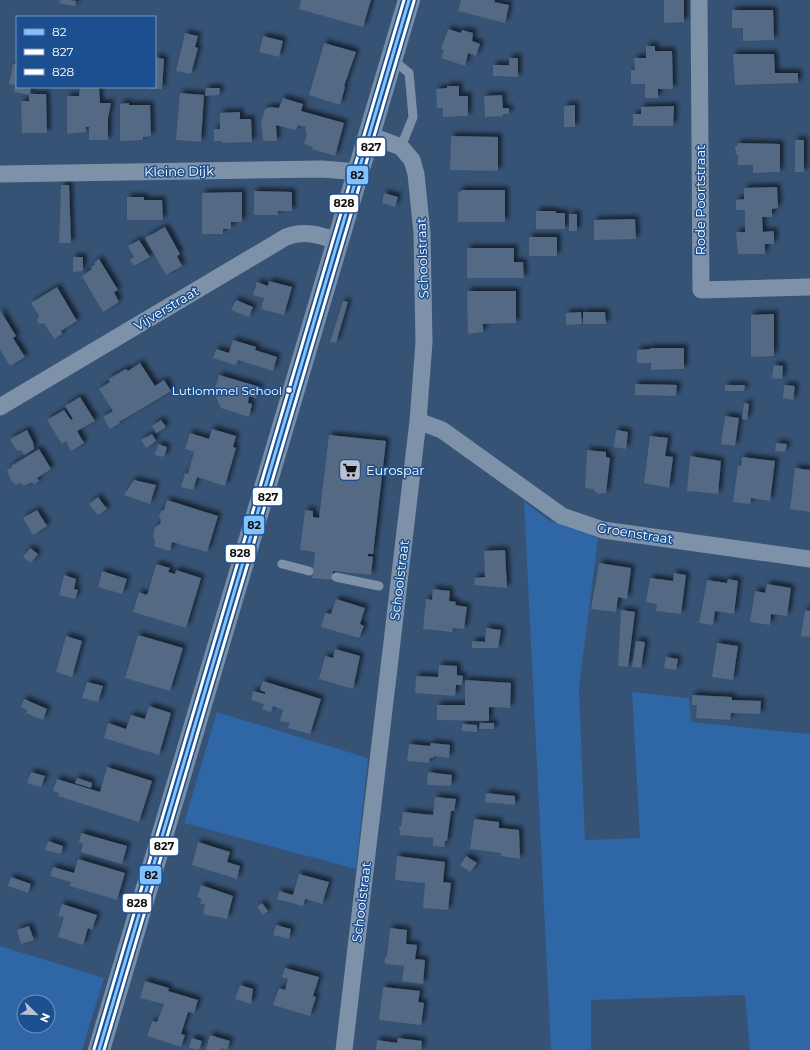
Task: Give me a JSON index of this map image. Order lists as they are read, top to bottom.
{
  "streets": {
    "street": [
      "Kleine Dijk",
      "Rode Poortstraat",
      "Schoolstraat",
      "Vijverstraat",
      "Groenstraat"
    ]
  },
  "crossings": [
    ["Schoolstraat", "Groenstraat"]
  ],
  "places": {
    "other": ["Lutlommel School"],
    "supermarket": ["Eurospar"]
  },
  "lines": ["transit line 82", "transit line 828", "transit line 827"],
  "legend": ["82", "827", "828"],
  "north": "bottom right"
}
